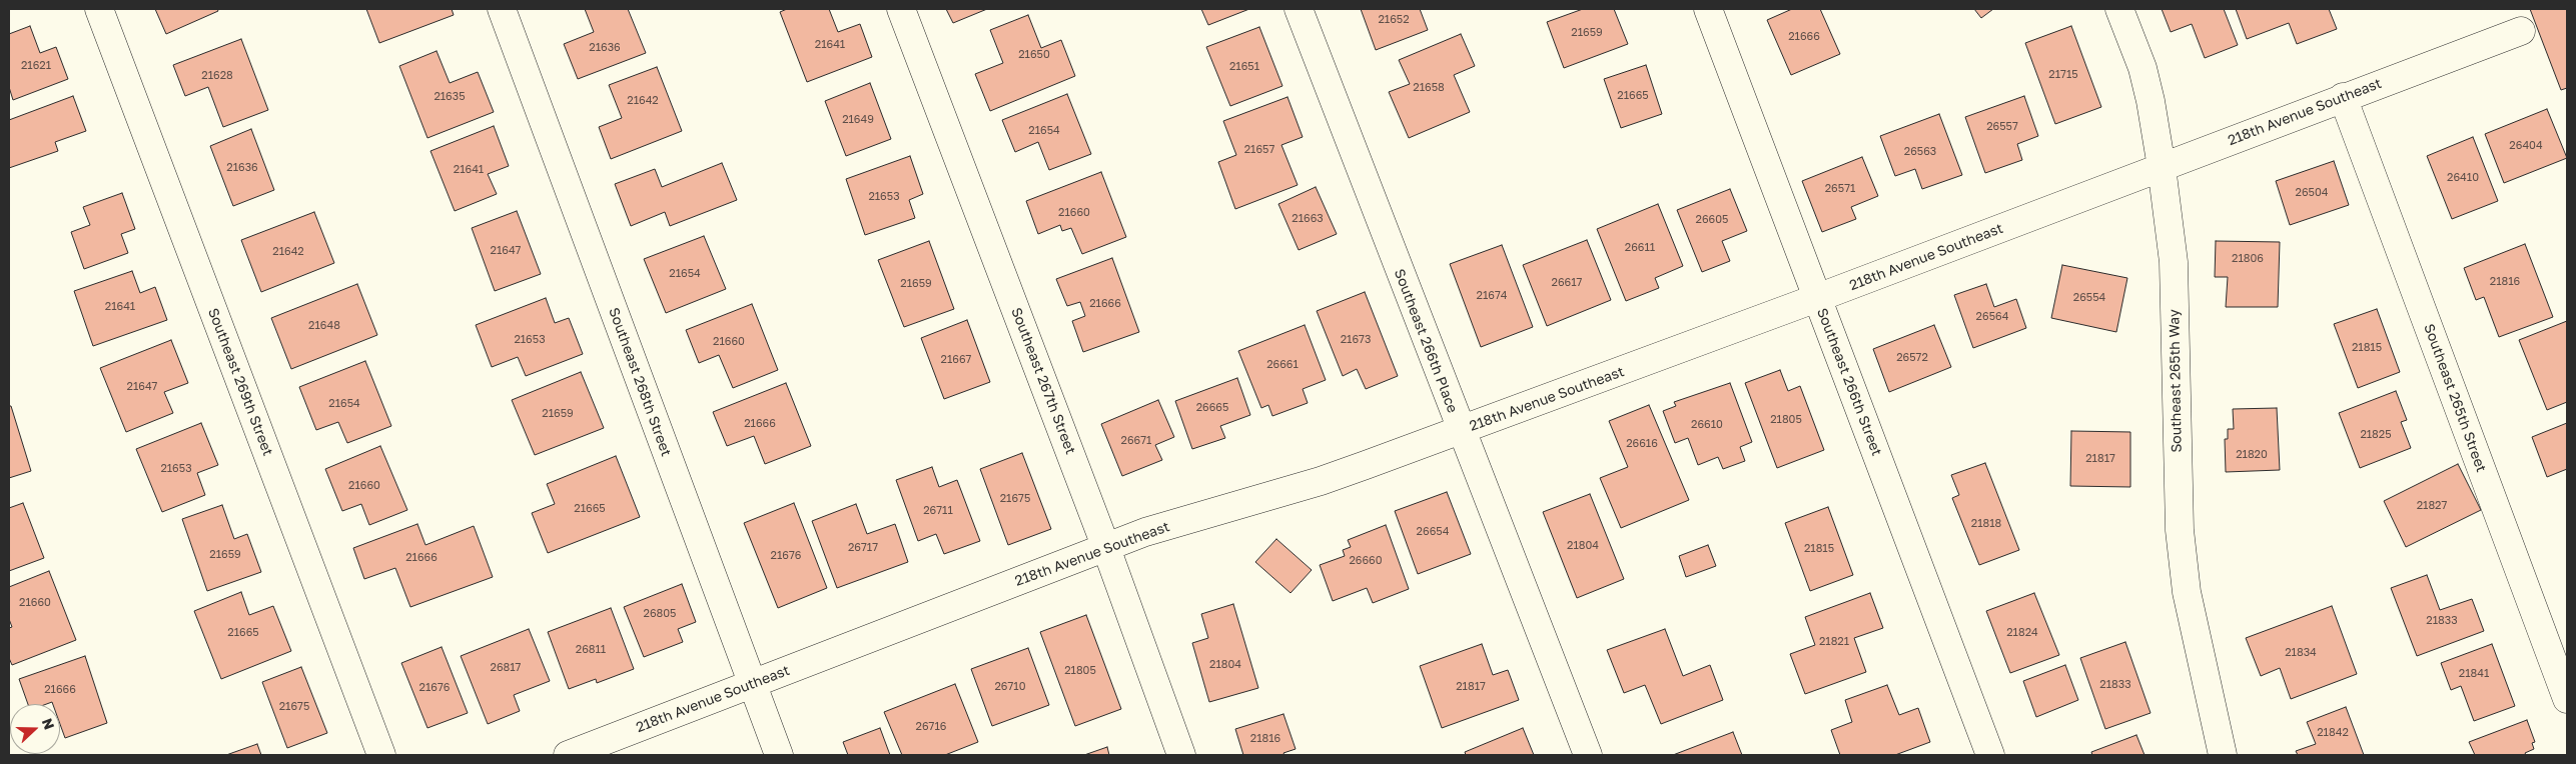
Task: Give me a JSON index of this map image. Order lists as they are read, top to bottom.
{
  "streets": {
    "street": [
      "218th Avenue Southeast",
      "Southeast 266th Place",
      "Southeast 267th Street",
      "Southeast 265th Way",
      "Southeast 269th Street",
      "Southeast 268th Street",
      "Southeast 266th Street",
      "Southeast 265th Street"
    ]
  },
  "crossings": [
    ["218th Avenue Southeast", "Southeast 266th Place"],
    ["218th Avenue Southeast", "Southeast 267th Street"],
    ["218th Avenue Southeast", "Southeast 265th Way"],
    ["218th Avenue Southeast", "Southeast 268th Street"],
    ["218th Avenue Southeast", "Southeast 266th Street"],
    ["218th Avenue Southeast", "Southeast 265th Street"]
  ],
  "house_numbers": [
    "21652",
    "21659",
    "21666",
    "21641",
    "21636",
    "21650",
    "21621",
    "21651",
    "21715",
    "21628",
    "21658",
    "21665",
    "21635",
    "21642",
    "21649",
    "26557",
    "21654",
    "26404",
    "21657",
    "26563",
    "21636",
    "21641",
    "26410",
    "26571",
    "26504",
    "21653",
    "21660",
    "21663",
    "26605",
    "26611",
    "21647",
    "21642",
    "21806",
    "21654",
    "21816",
    "26617",
    "21659",
    "21674",
    "26554",
    "21666",
    "21641",
    "26564",
    "21648",
    "21653",
    "21673",
    "21660",
    "21815",
    "26572",
    "21667",
    "26661",
    "21647",
    "21654",
    "26665",
    "21659",
    "21805",
    "21666",
    "26610",
    "21825",
    "26671",
    "26616",
    "21820",
    "21817",
    "21653",
    "21660",
    "21675",
    "21827",
    "21665",
    "26711",
    "21818",
    "26654",
    "21804",
    "26717",
    "21815",
    "21659",
    "21676",
    "21666",
    "26660",
    "21660",
    "26805",
    "21833",
    "21665",
    "21824",
    "21821",
    "26811",
    "21834",
    "21804",
    "26817",
    "21805",
    "21841",
    "21833",
    "26710",
    "21817",
    "21676",
    "21666",
    "21675",
    "26716",
    "21842",
    "21816"
  ],
  "north": "right"
}
